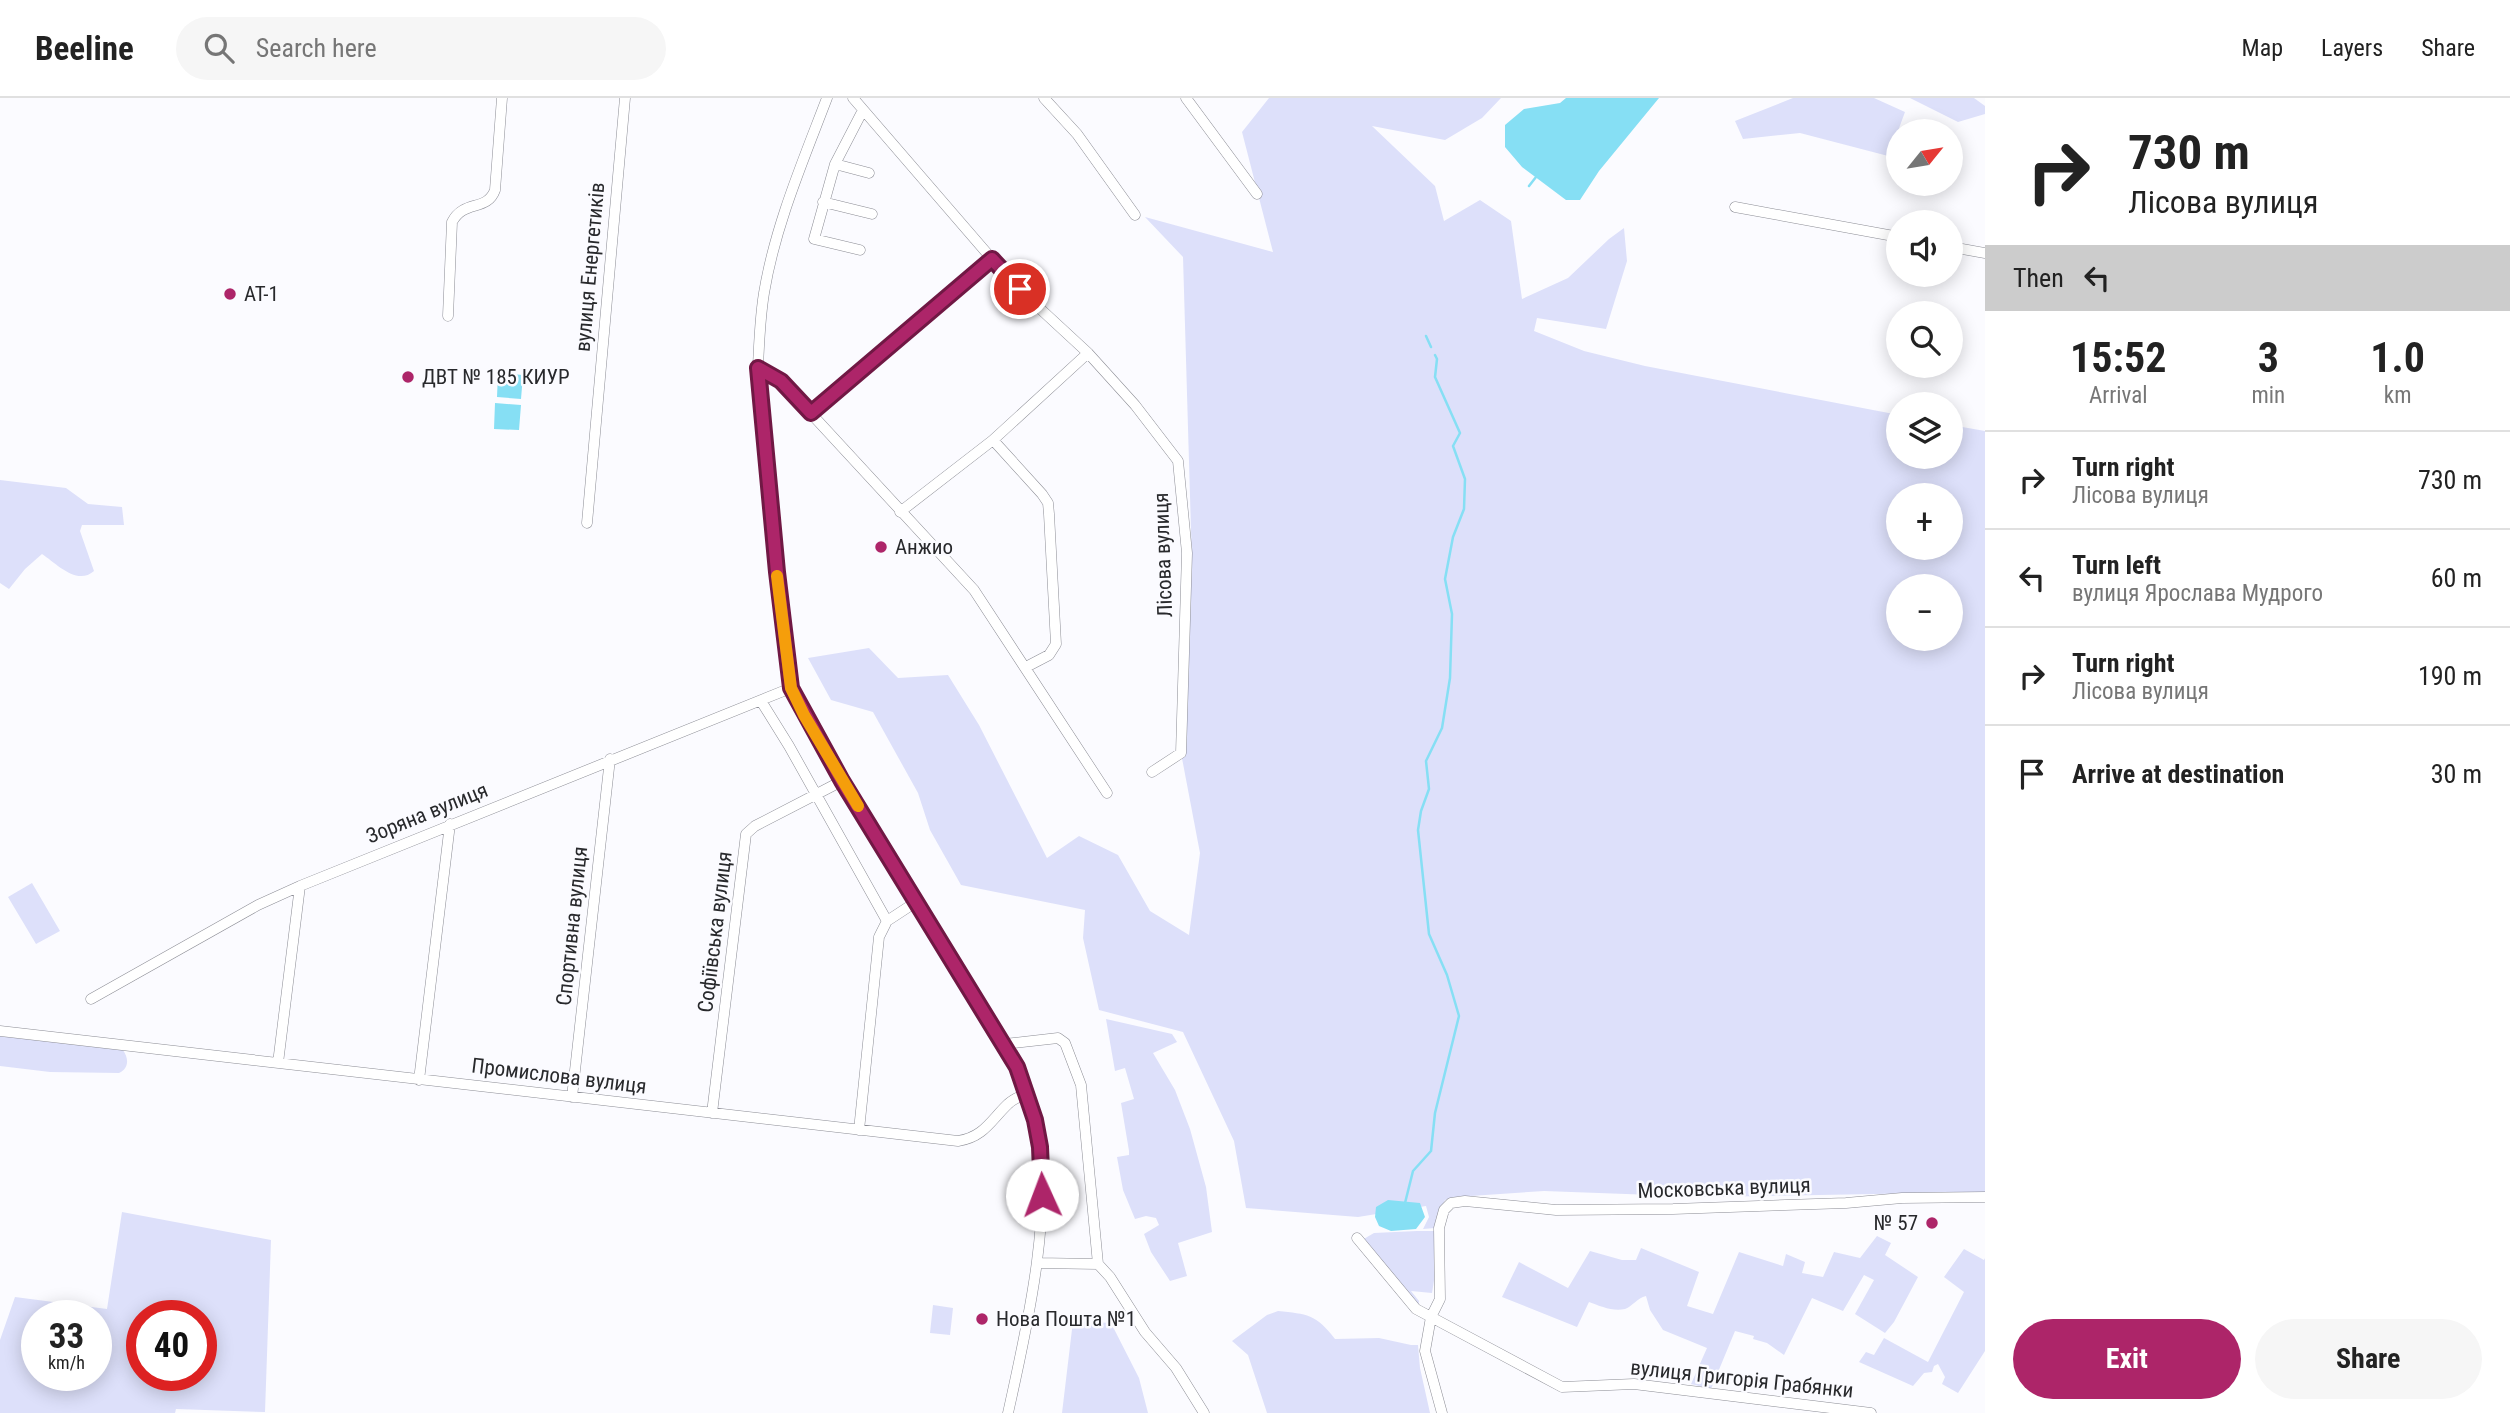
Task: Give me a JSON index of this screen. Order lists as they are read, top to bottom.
{
  "streets": {
    "street": [
      "вулиця Енергетиків",
      "Лісова вулиця",
      "Зоряна вулиця",
      "Спортивна вулиця",
      "Софіївська вулиця",
      "Промислова вулиця",
      "Московська вулиця",
      "вулиця Григорія Грабянки"
    ]
  },
  "crossings": [
    ["Зоряна вулиця", "Спортивна вулиця"],
    ["Спортивна вулиця", "Промислова вулиця"],
    ["Софіївська вулиця", "Промислова вулиця"],
    ["Московська вулиця", "вулиця Григорія Грабянки"]
  ],
  "places": [
    "АТ-1",
    "ДВТ № 185 КИУР",
    "Анжио",
    "№ 57",
    "Нова Пошта №1"
  ],
  "north": "top right",
  "page": {
    "header": "Beeline",
    "search": "Search here",
    "nav": ["Map", "Layers", "Share"],
    "turn": ["730 m", "Лісова вулиця"],
    "map_buttons": ["+", "−"],
    "then": "Then",
    "eta": [
      "15:52",
      "Arrival",
      "3",
      "min",
      "1.0",
      "km"
    ],
    "list": [
      {
        "name": "Turn right",
        "note": "Лісова вулиця",
        "value": "730 m"
      },
      {
        "name": "Turn left",
        "note": "вулиця Ярослава Мудрого",
        "value": "60 m"
      },
      {
        "name": "Turn right",
        "note": "Лісова вулиця",
        "value": "190 m"
      },
      {
        "name": "Arrive at destination",
        "value": "30 m"
      }
    ],
    "speed": "33 km/h",
    "limit": "40",
    "buttons": ["Exit", "Share"]
  }
}
